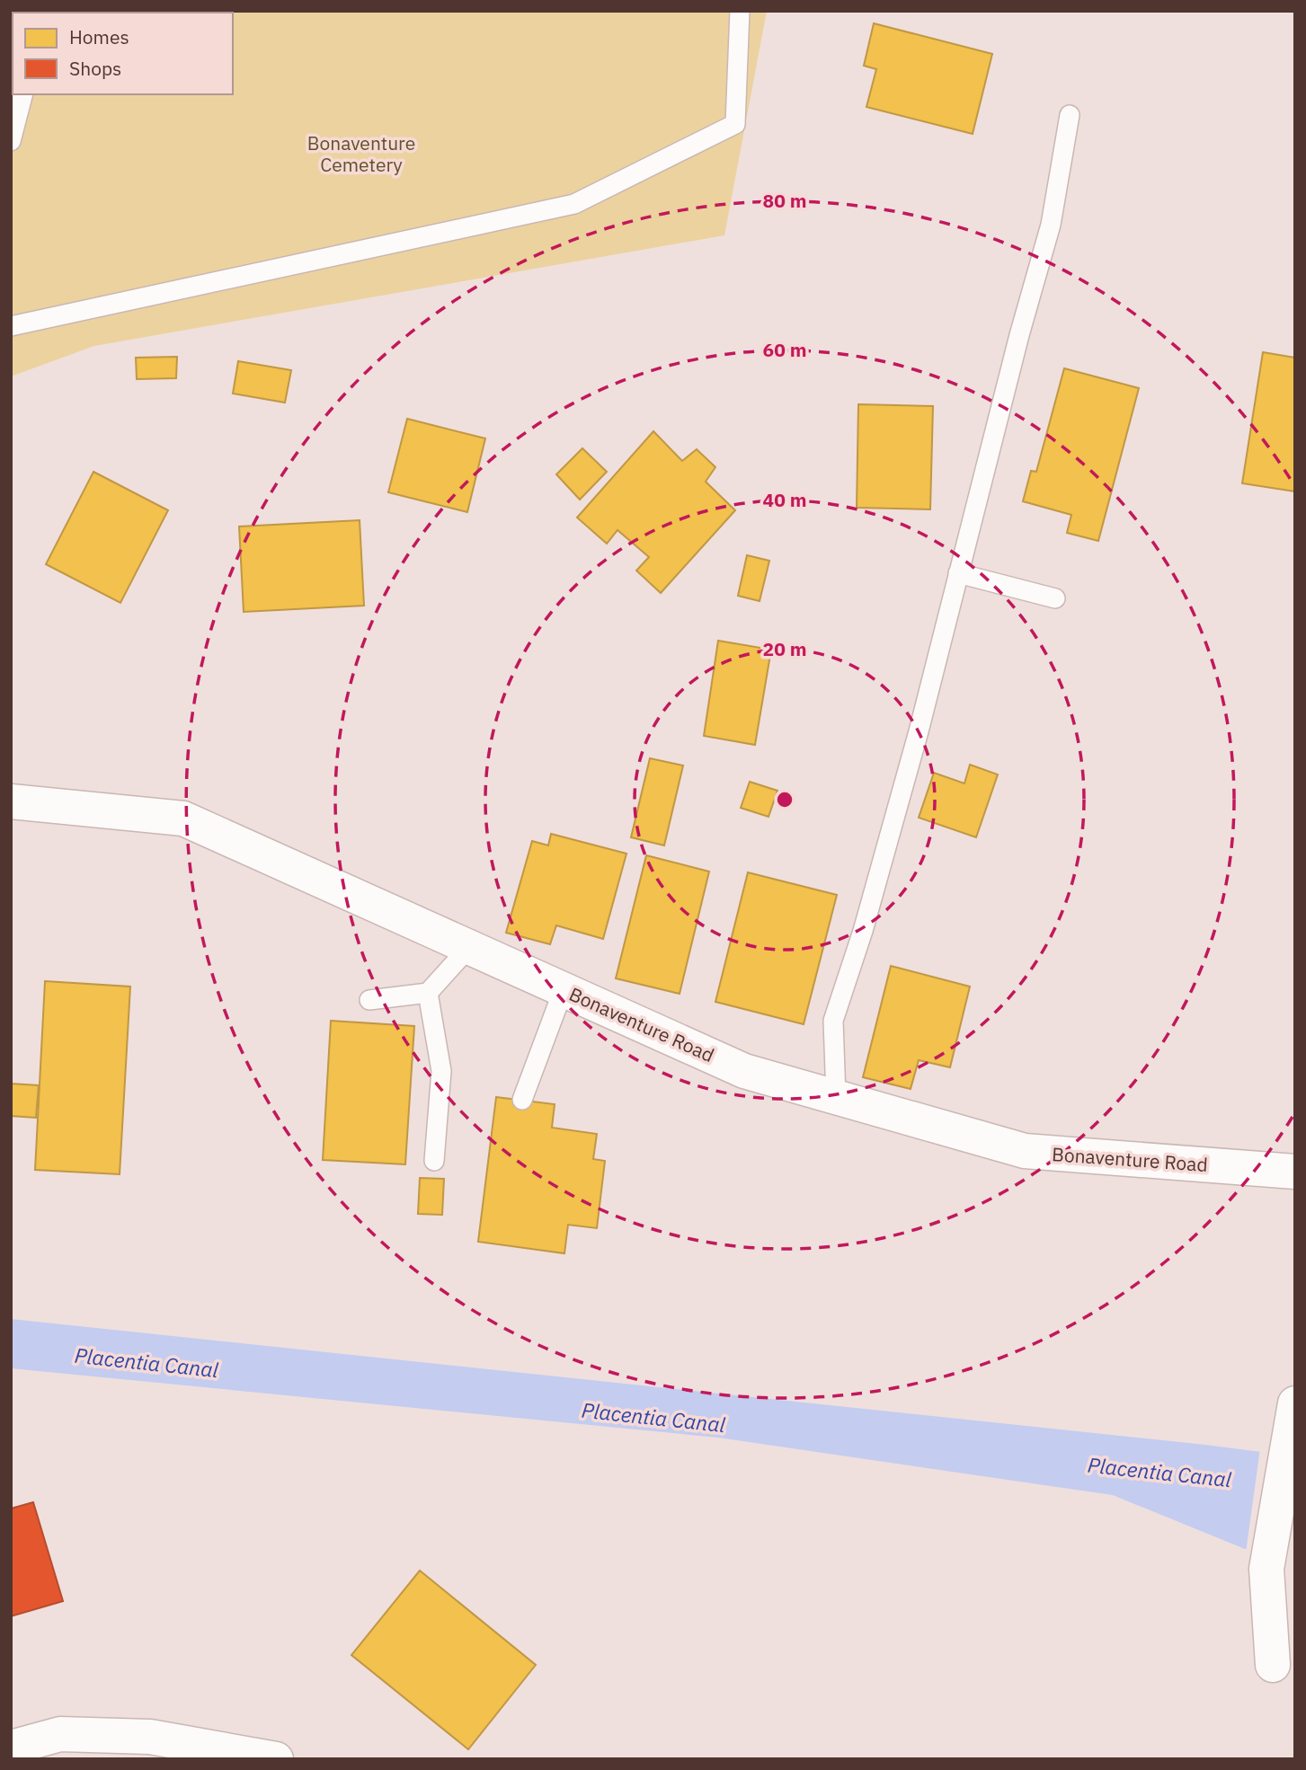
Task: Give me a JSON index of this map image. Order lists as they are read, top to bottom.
{
  "streets": {
    "street": ["Bonaventure Road"]
  },
  "water": ["Placentia Canal"],
  "parks": ["Bonaventure Cemetery"],
  "legend": ["Homes", "Shops"],
  "rings": [
    "80 m",
    "60 m",
    "40 m",
    "20 m"
  ]
}
